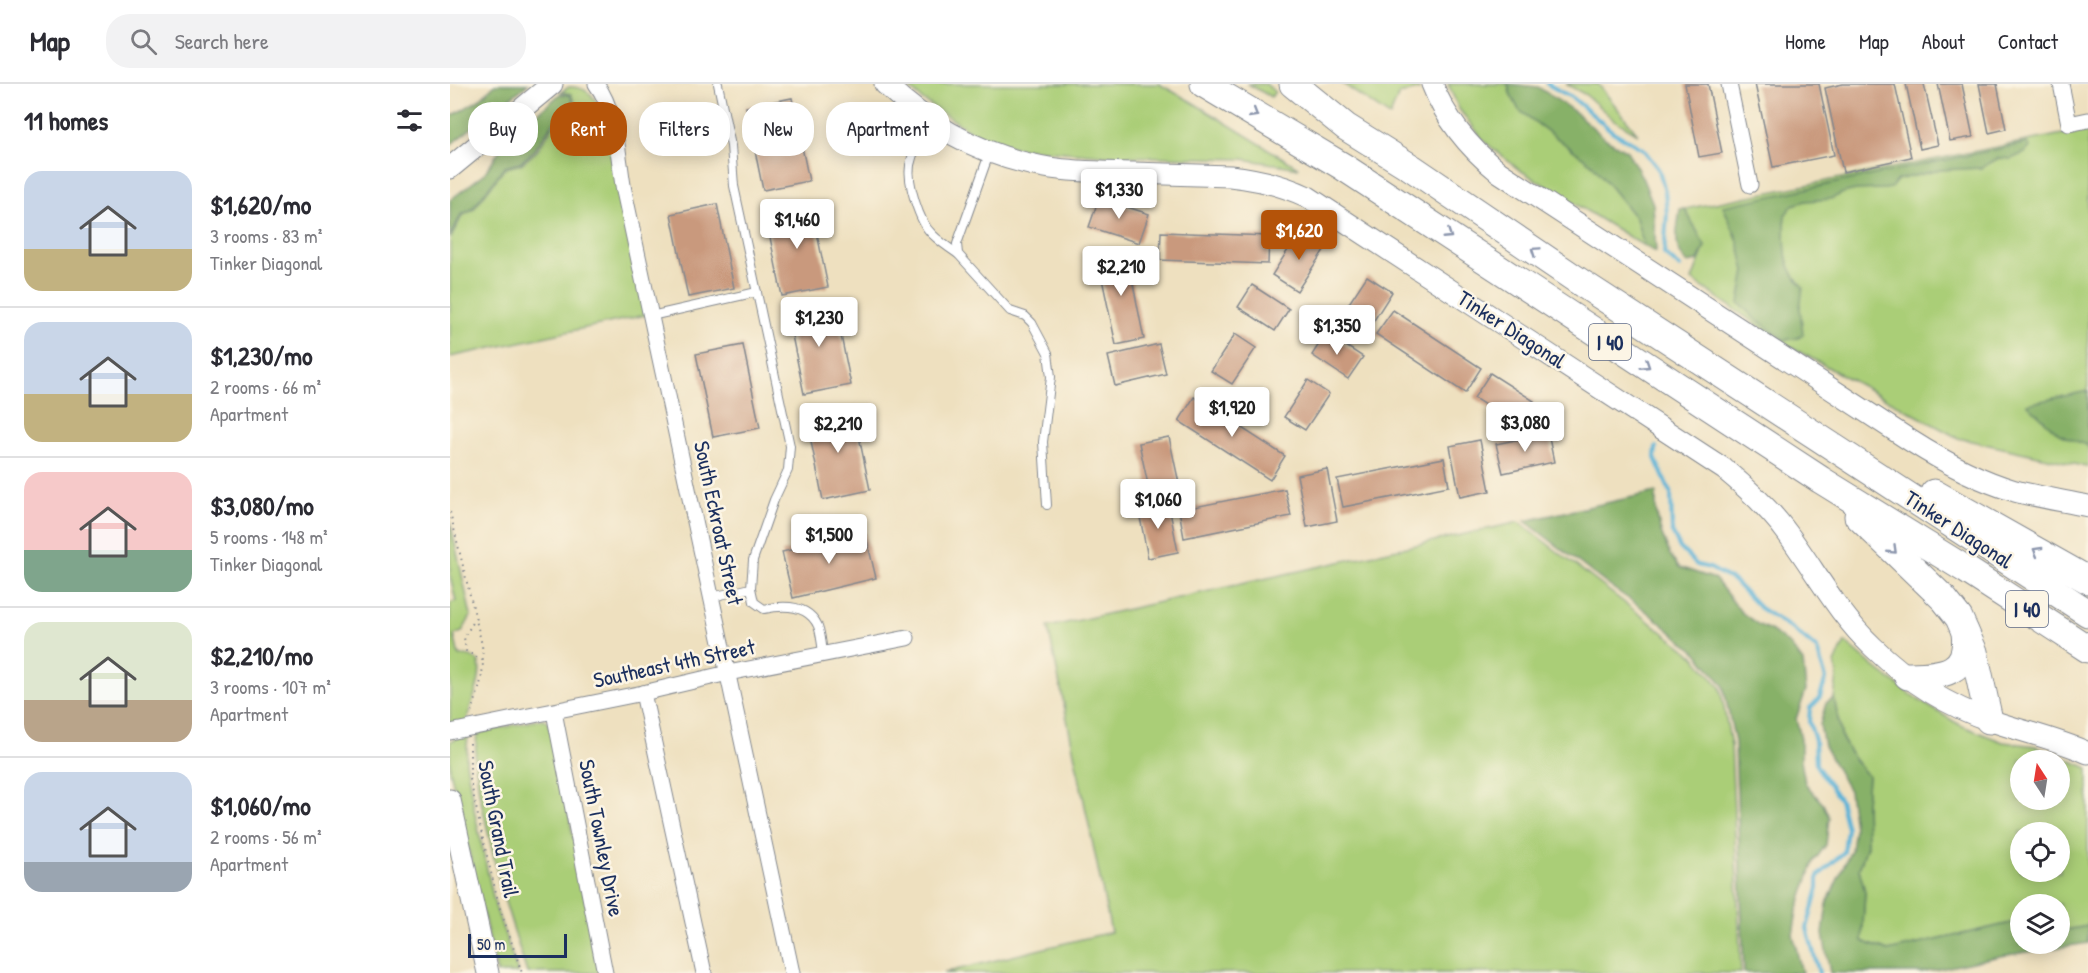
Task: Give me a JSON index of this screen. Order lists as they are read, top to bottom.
{
  "streets": {
    "highway": ["Tinker Diagonal", "I 40"],
    "street": ["South Eckroat Street", "Southeast 4th Street", "South Townley Drive"],
    "path": ["South Grand Trail"]
  },
  "crossings": [
    ["South Eckroat Street", "Southeast 4th Street"],
    ["Southeast 4th Street", "South Grand Trail"],
    ["Southeast 4th Street", "South Townley Drive"]
  ],
  "scale_bar": "50 m",
  "north": "top",
  "page": {
    "header": "Map",
    "search": "Search here",
    "nav": [
      "Home",
      "Map",
      "About",
      "Contact"
    ],
    "heading": "11 homes",
    "chip": [
      "Buy",
      "Rent",
      "Filters",
      "New",
      "Apartment"
    ],
    "list": [
      {
        "name": "$1,620/mo",
        "note": "3 rooms · 83 m² · Tinker Diagonal"
      },
      {
        "name": "$1,230/mo",
        "note": "2 rooms · 66 m² · Apartment"
      },
      {
        "name": "$3,080/mo",
        "note": "5 rooms · 148 m² · Tinker Diagonal"
      },
      {
        "name": "$2,210/mo",
        "note": "3 rooms · 107 m² · Apartment"
      },
      {
        "name": "$1,060/mo",
        "note": "2 rooms · 56 m² · Apartment"
      }
    ],
    "price": [
      "$1,330",
      "$1,460",
      "$1,620",
      "$2,210",
      "$1,230",
      "$1,350",
      "$1,920",
      "$3,080",
      "$2,210",
      "$1,060",
      "$1,500"
    ],
    "scale": "50 m"
  }
}
